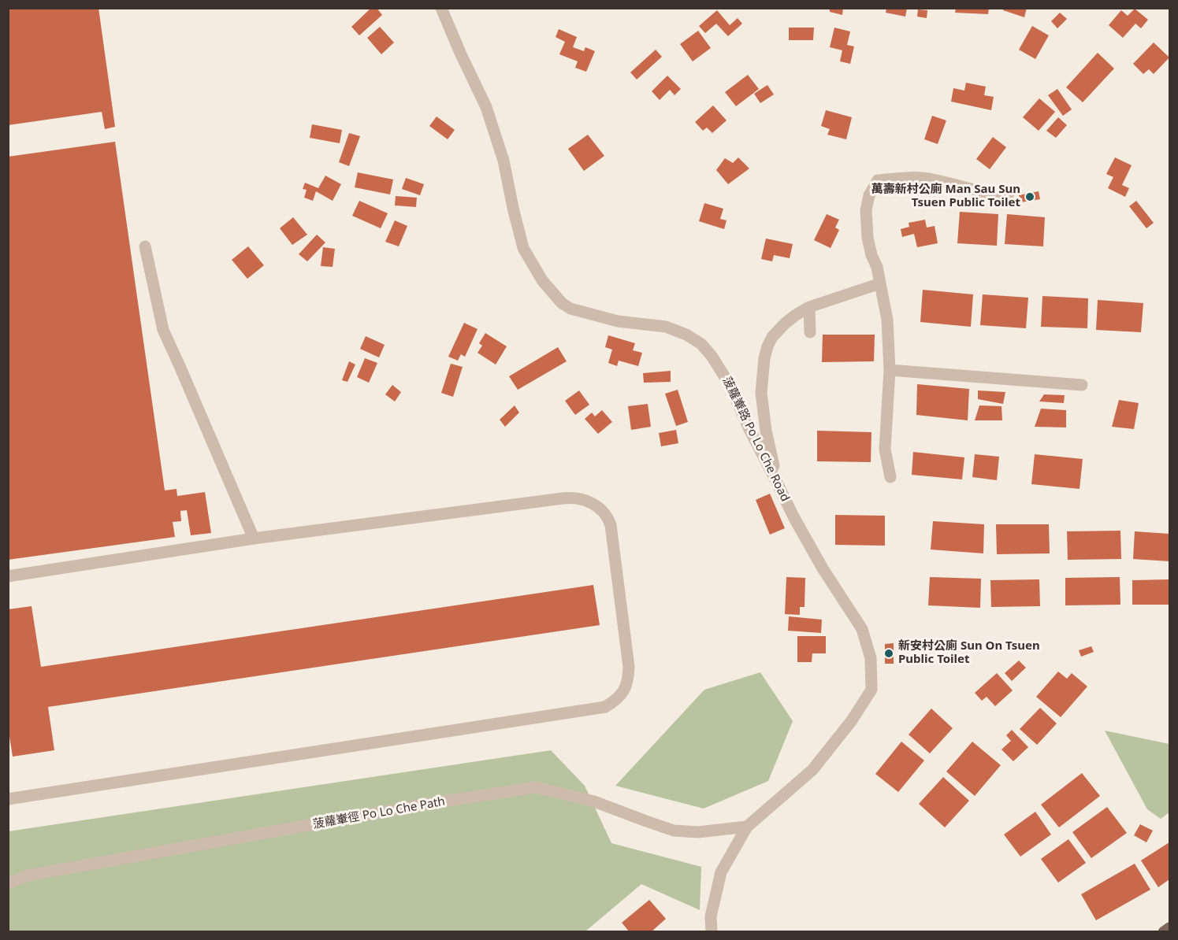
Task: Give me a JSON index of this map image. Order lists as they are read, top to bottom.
{
  "streets": {
    "street": ["菠蘿輋路 Po Lo Che Road", "菠蘿輋徑 Po Lo Che Path"]
  },
  "crossings": [
    ["菠蘿輋路 Po Lo Che Road", "菠蘿輋徑 Po Lo Che Path"]
  ],
  "places": ["萬壽新村公廁 Man Sau Sun Tsuen Public Toilet", "新安村公廁 Sun On Tsuen Public Toilet"]
}
